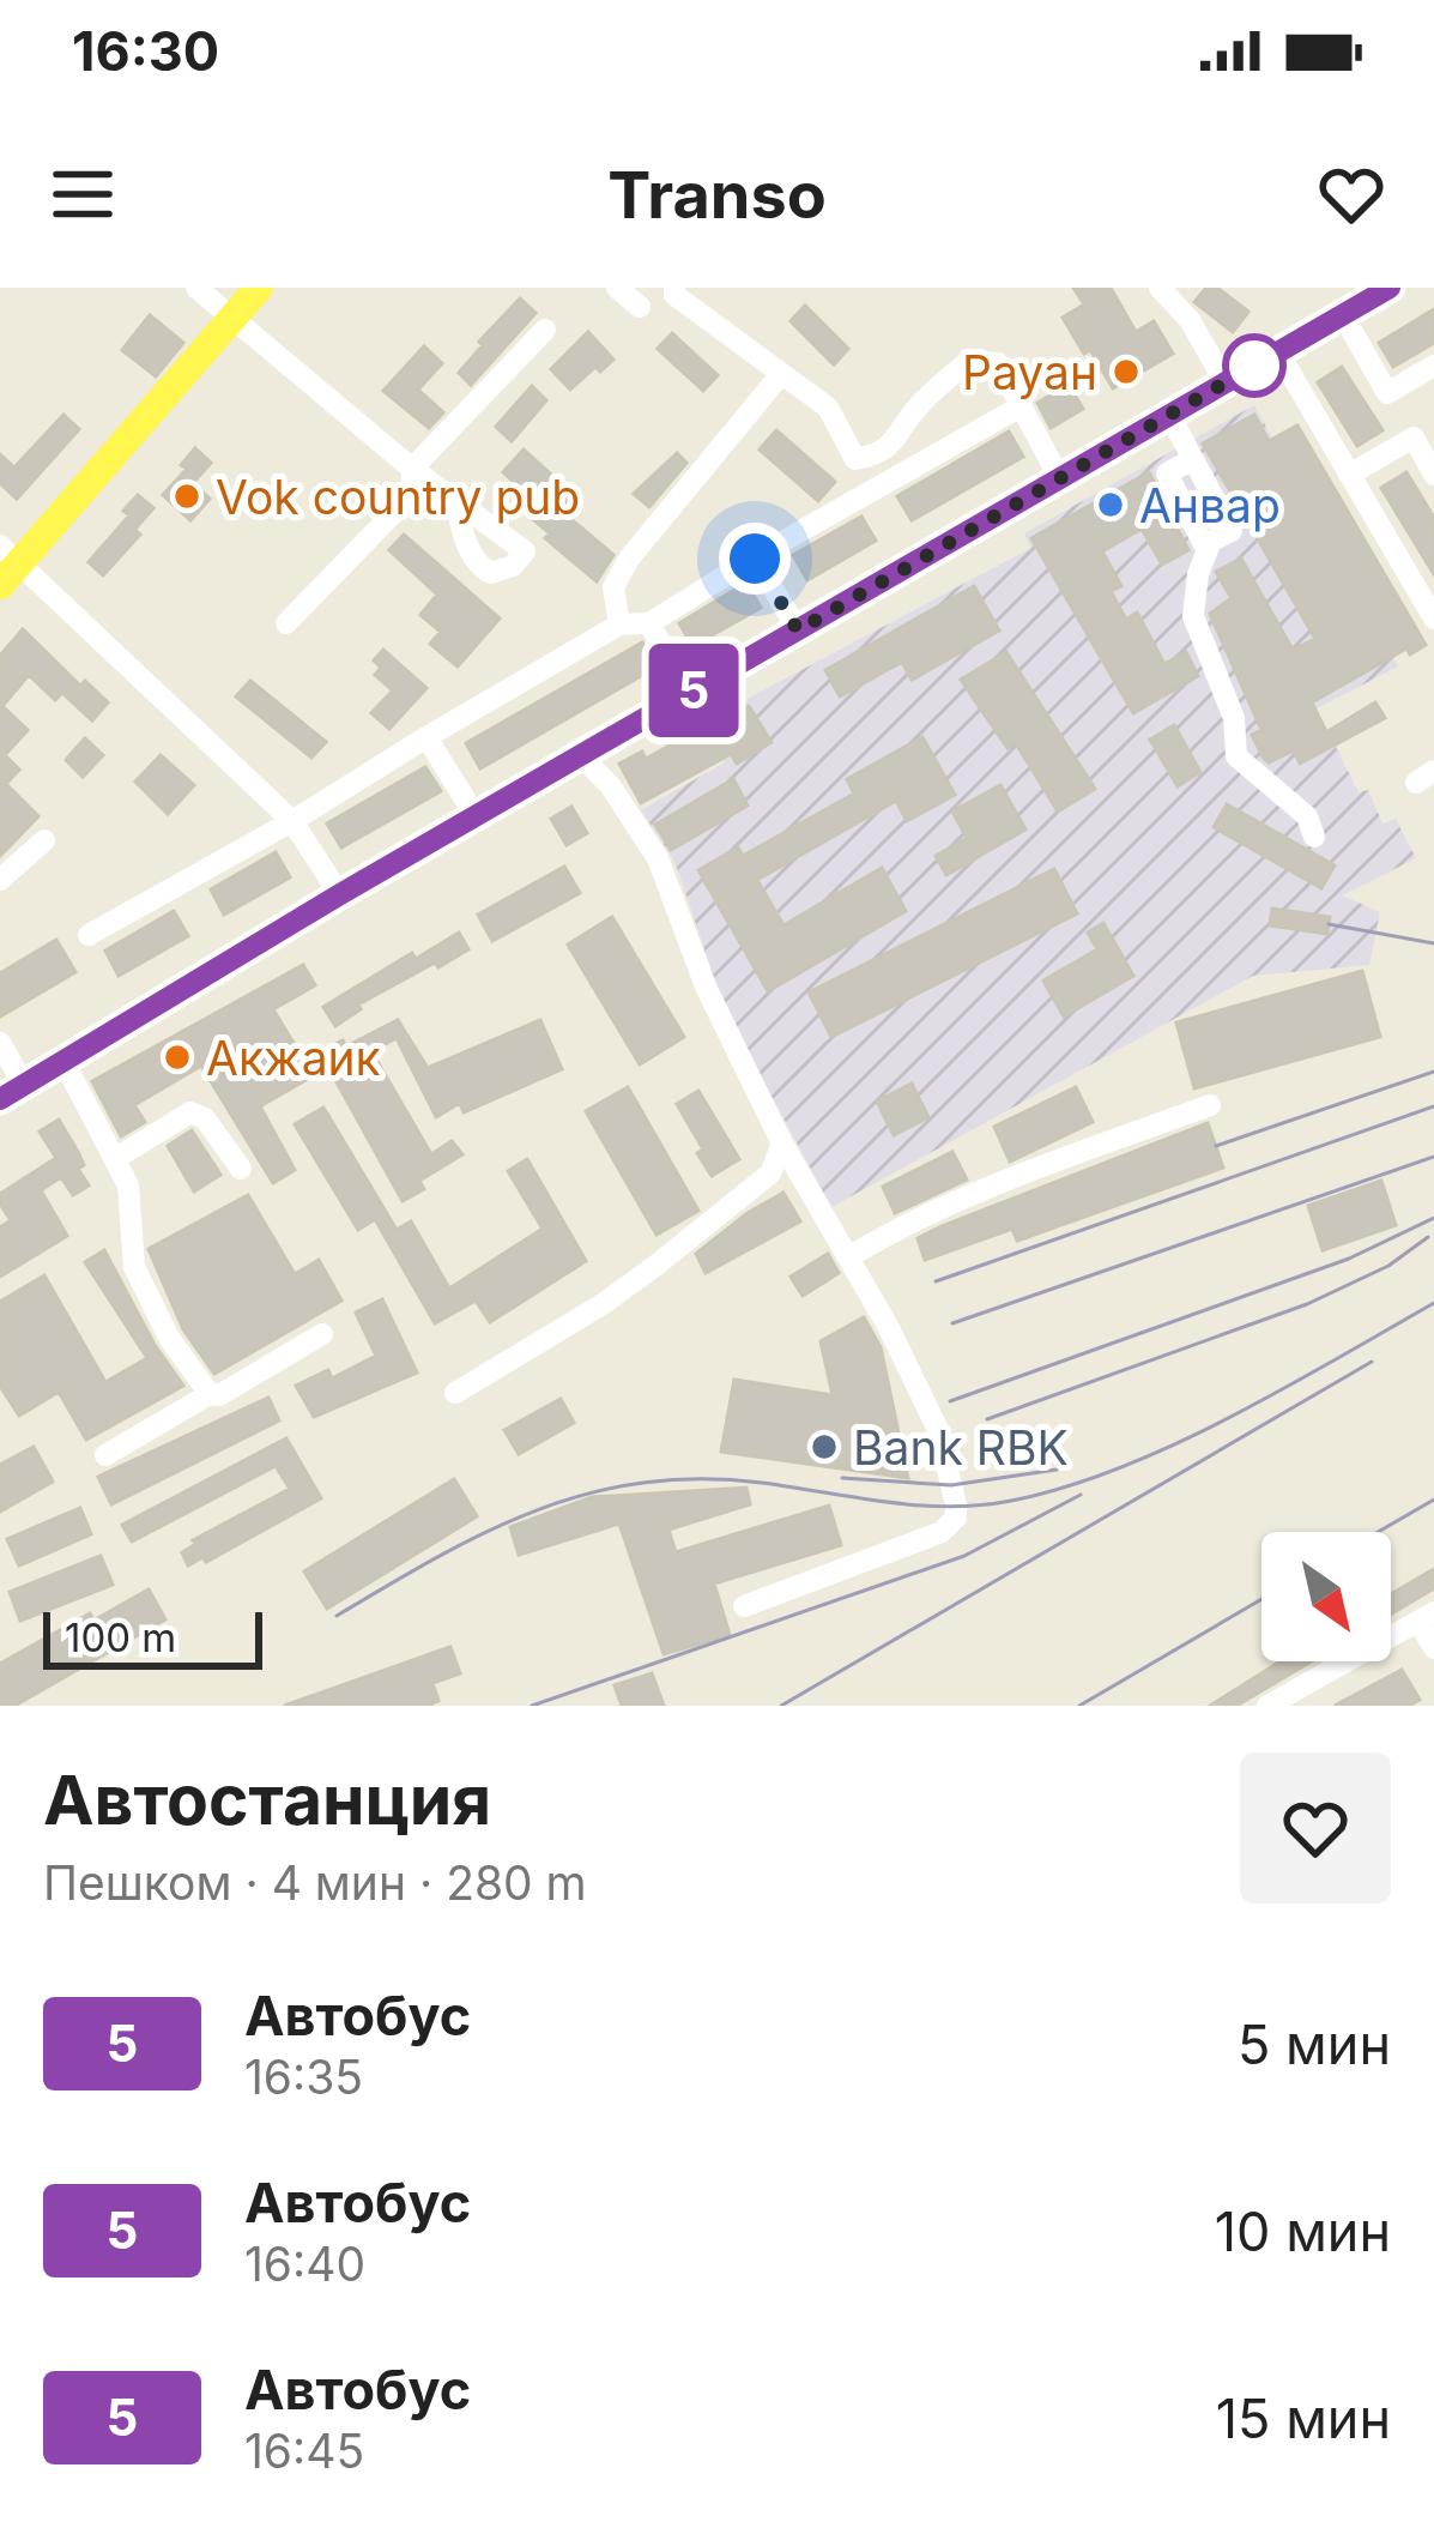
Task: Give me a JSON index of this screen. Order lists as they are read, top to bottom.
{
  "places": [
    "Рауан",
    "Vok country pub",
    "Анвар",
    "Акжаик",
    "Bank RBK"
  ],
  "lines": ["bus line 5"],
  "scale_bar": "100 m",
  "north": "bottom right",
  "page": {
    "status": "16:30",
    "header": "Transo",
    "on_map": "5",
    "scale": "100 m",
    "heading": ["Автостанция", "Пешком · 4 мин · 280 m"],
    "list": [
      {
        "mark": "5",
        "name": "Автобус",
        "note": "16:35",
        "value": "5 мин"
      },
      {
        "mark": "5",
        "name": "Автобус",
        "note": "16:40",
        "value": "10 мин"
      },
      {
        "mark": "5",
        "name": "Автобус",
        "note": "16:45",
        "value": "15 мин"
      }
    ]
  }
}
